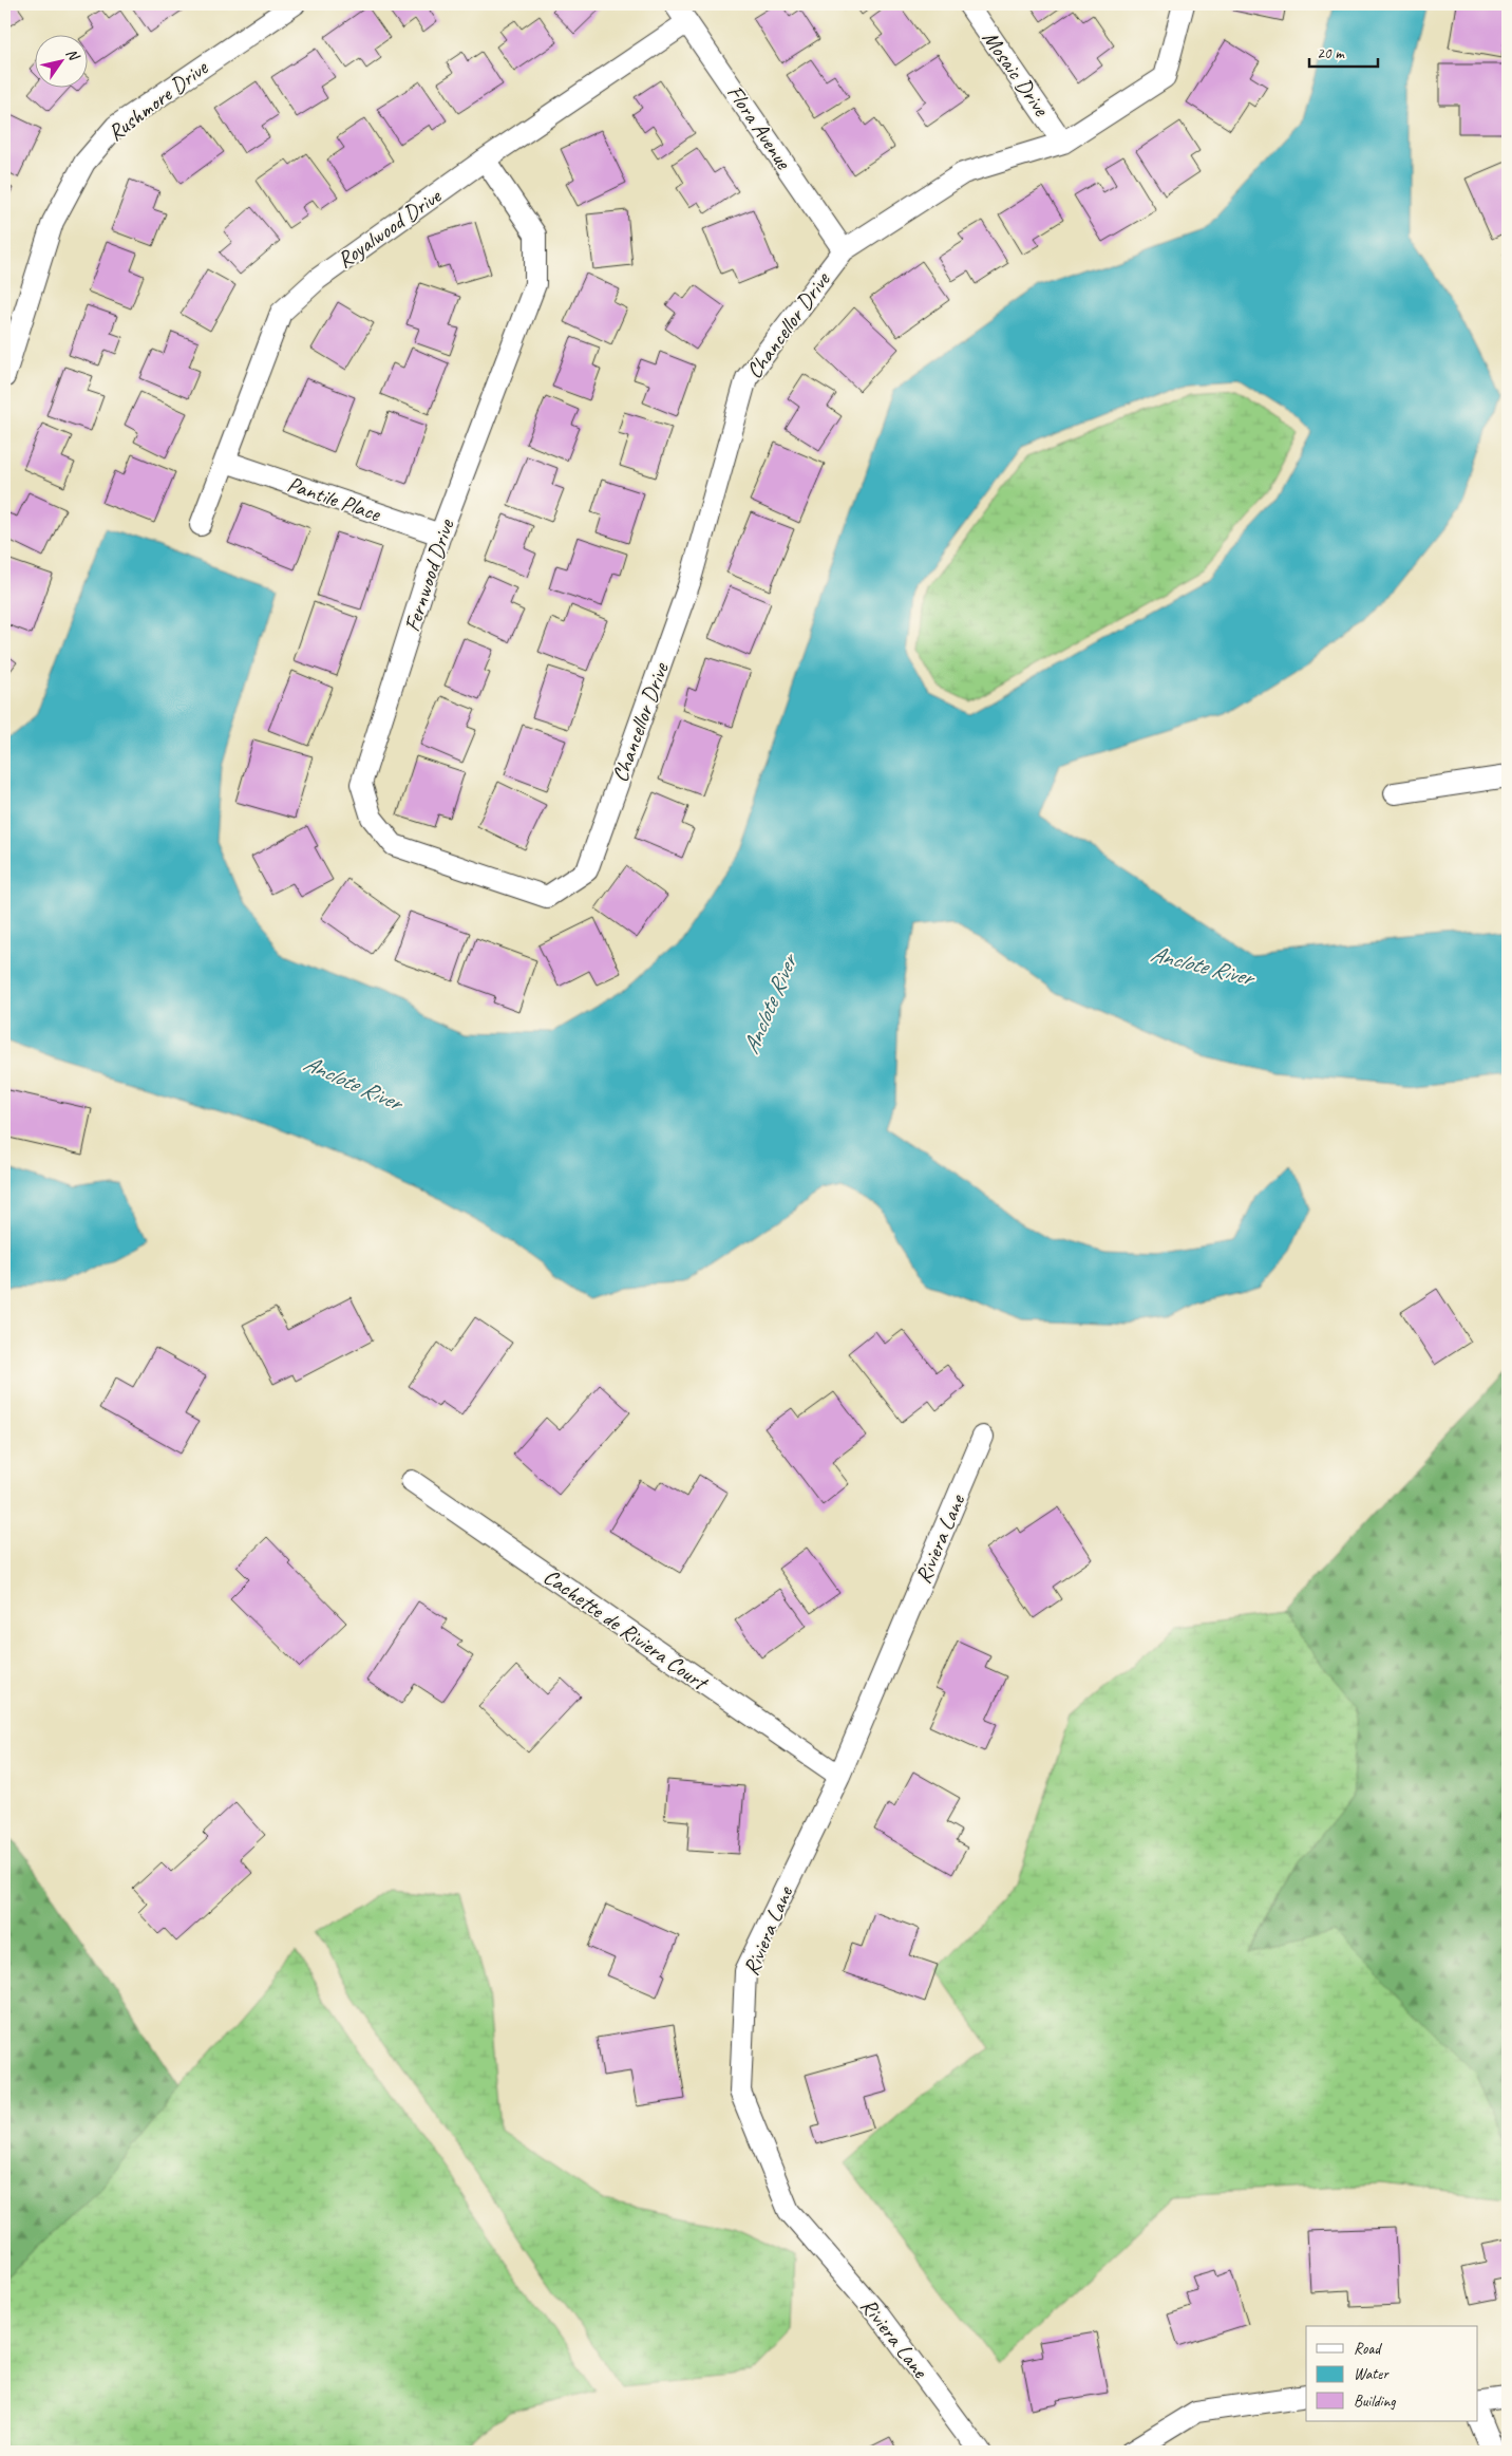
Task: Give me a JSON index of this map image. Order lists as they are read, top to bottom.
{
  "streets": {
    "street": [
      "Mosaic Drive",
      "Rushmore Drive",
      "Flora Avenue",
      "Royalwood Drive",
      "Chancellor Drive",
      "Pantile Place",
      "Fernwood Drive",
      "Riviera Lane",
      "Cachette de Riviera Court"
    ]
  },
  "crossings": [
    ["Mosaic Drive", "Chancellor Drive"],
    ["Flora Avenue", "Royalwood Drive"],
    ["Flora Avenue", "Chancellor Drive"],
    ["Royalwood Drive", "Pantile Place"],
    ["Royalwood Drive", "Fernwood Drive"],
    ["Chancellor Drive", "Fernwood Drive"],
    ["Pantile Place", "Fernwood Drive"],
    ["Riviera Lane", "Cachette de Riviera Court"]
  ],
  "water": ["Anclote River"],
  "legend": ["Road", "Water", "Building"],
  "scale_bar": "20 m",
  "north": "top right"
}
